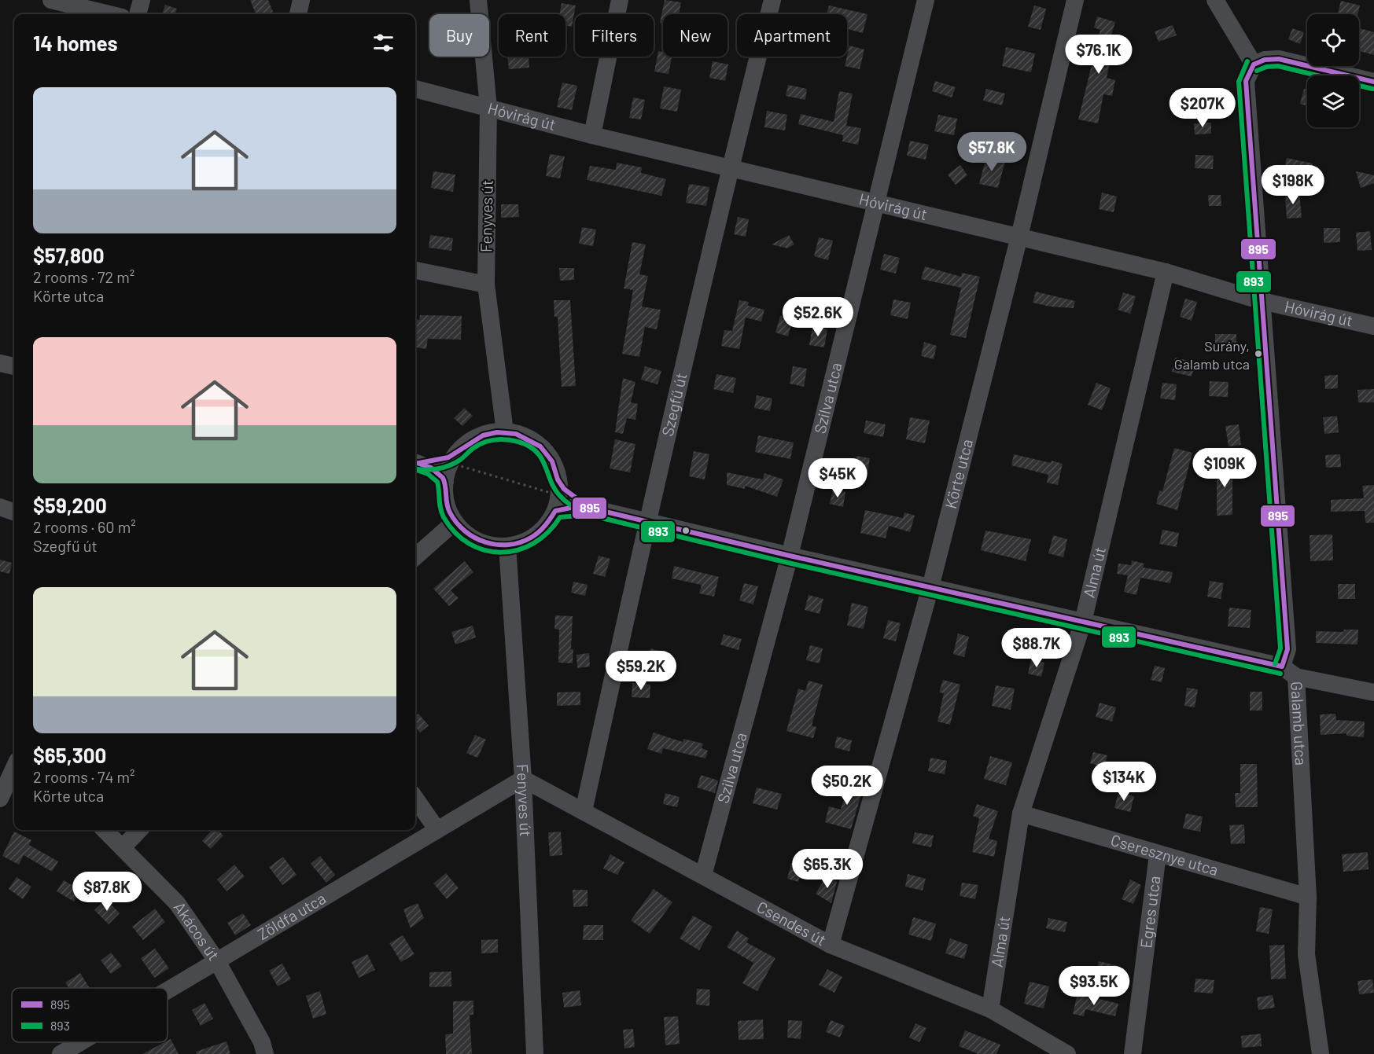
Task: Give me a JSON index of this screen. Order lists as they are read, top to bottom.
{
  "streets": {
    "street": [
      "Hóvirág út",
      "Fenyves út",
      "Szilva utca",
      "Szegfű út",
      "Körte utca",
      "Alma út",
      "Galamb utca",
      "Cseresznye utca",
      "Egres utca",
      "Zöldfa utca",
      "Csendes út",
      "Akácos út"
    ]
  },
  "crossings": [
    ["Hóvirág út", "Fenyves út"],
    ["Hóvirág út", "Szilva utca"],
    ["Hóvirág út", "Szegfű út"],
    ["Hóvirág út", "Körte utca"],
    ["Hóvirág út", "Alma út"],
    ["Hóvirág út", "Galamb utca"],
    ["Fenyves út", "Zöldfa utca"],
    ["Fenyves út", "Csendes út"],
    ["Szilva utca", "Csendes út"],
    ["Szegfű út", "Csendes út"],
    ["Körte utca", "Csendes út"],
    ["Alma út", "Cseresznye utca"],
    ["Alma út", "Csendes út"],
    ["Galamb utca", "Cseresznye utca"],
    ["Cseresznye utca", "Egres utca"],
    ["Zöldfa utca", "Csendes út"],
    ["Zöldfa utca", "Akácos út"]
  ],
  "places": ["Surány, Galamb utca"],
  "lines": ["transit line 895", "transit line 893"],
  "legend": ["895", "893"],
  "page": {
    "chip": [
      "Buy",
      "Rent",
      "Filters",
      "New",
      "Apartment"
    ],
    "heading": "14 homes",
    "price": [
      "$76.1K",
      "$207K",
      "$57.8K",
      "$198K",
      "$52.6K",
      "$109K",
      "$45K",
      "$88.7K",
      "$59.2K",
      "$134K",
      "$50.2K",
      "$65.3K",
      "$87.8K",
      "$93.5K"
    ],
    "list": [
      {
        "name": "$57,800",
        "note": "2 rooms · 72 m² · Körte utca"
      },
      {
        "name": "$59,200",
        "note": "2 rooms · 60 m² · Szegfű út"
      },
      {
        "name": "$65,300",
        "note": "2 rooms · 74 m² · Körte utca"
      }
    ]
  }
}
